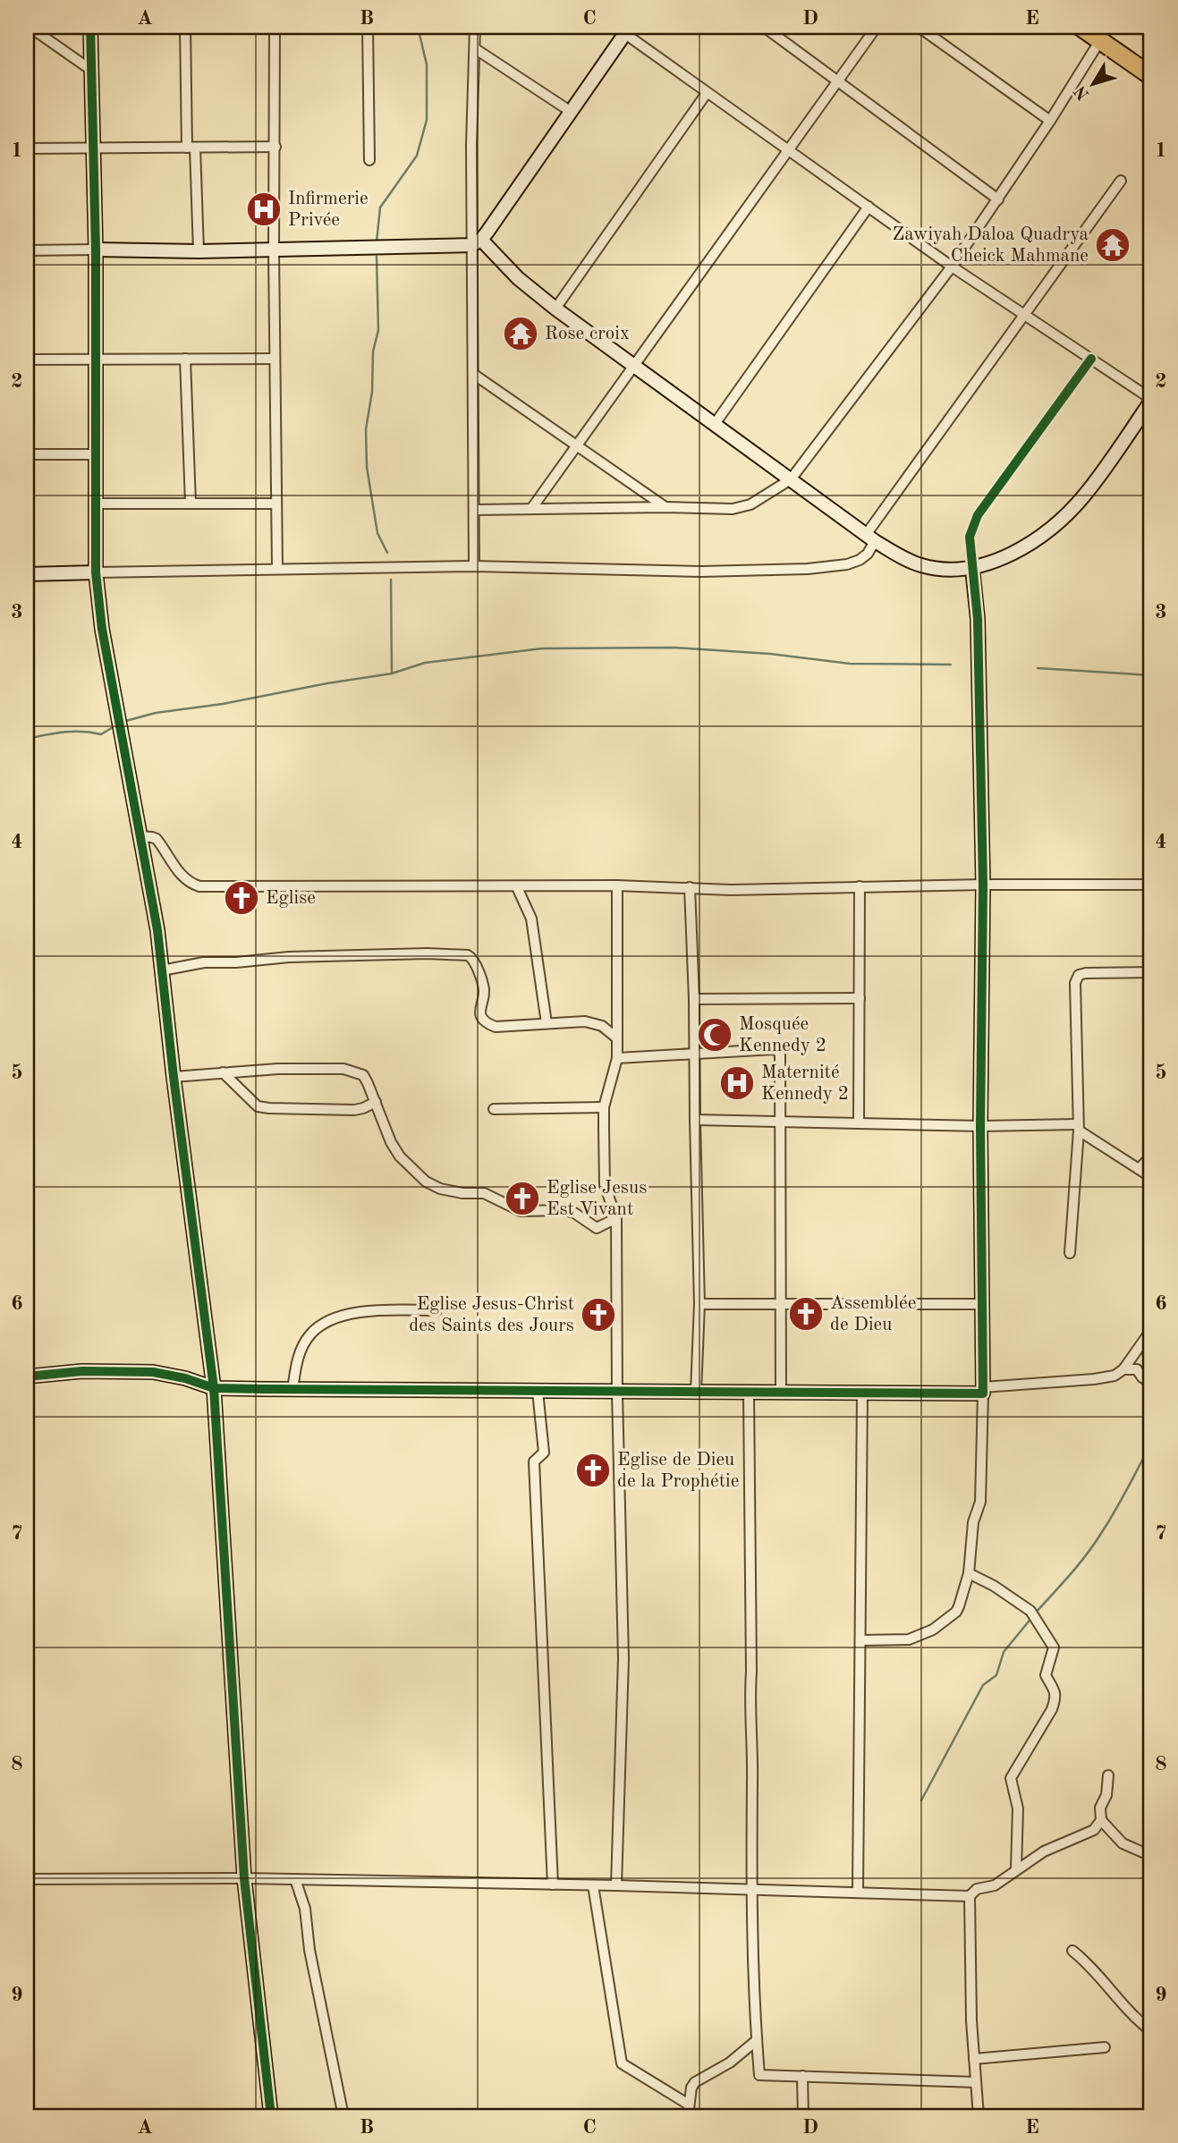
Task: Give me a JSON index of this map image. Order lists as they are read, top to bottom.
{
  "places": {
    "hospital": ["Infirmerie Privée", "Maternité Kennedy 2"],
    "temple": ["Zawiyah Daloa Quadrya Cheick Mahmane", "Rose croix"],
    "church": [
      "Eglise",
      "Eglise Jesus Est Vivant",
      "Assemblée de Dieu",
      "Eglise Jesus-Christ des Saints des Jours",
      "Eglise de Dieu de la Prophétie"
    ],
    "mosque": ["Mosquée Kennedy 2"]
  },
  "north": "bottom left",
  "grid": {
    "columns": [
      "A",
      "B",
      "C",
      "D",
      "E"
    ],
    "rows": [
      "1",
      "2",
      "3",
      "4",
      "5",
      "6",
      "7",
      "8",
      "9"
    ]
  }
}
